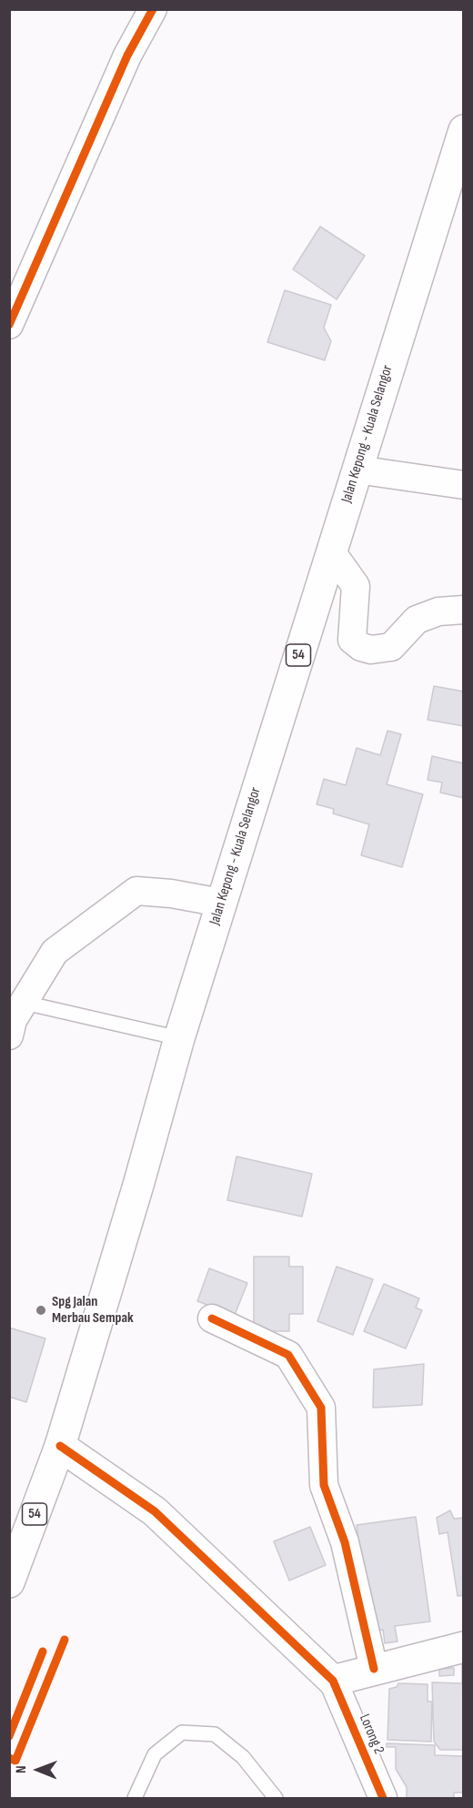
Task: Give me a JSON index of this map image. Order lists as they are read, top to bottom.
{
  "streets": {
    "main road": ["Jalan Kepong - Kuala Selangor", "54"],
    "street": ["Lorong 2"]
  },
  "places": ["Spg Jalan Merbau Sempak"],
  "north": "left"
}
